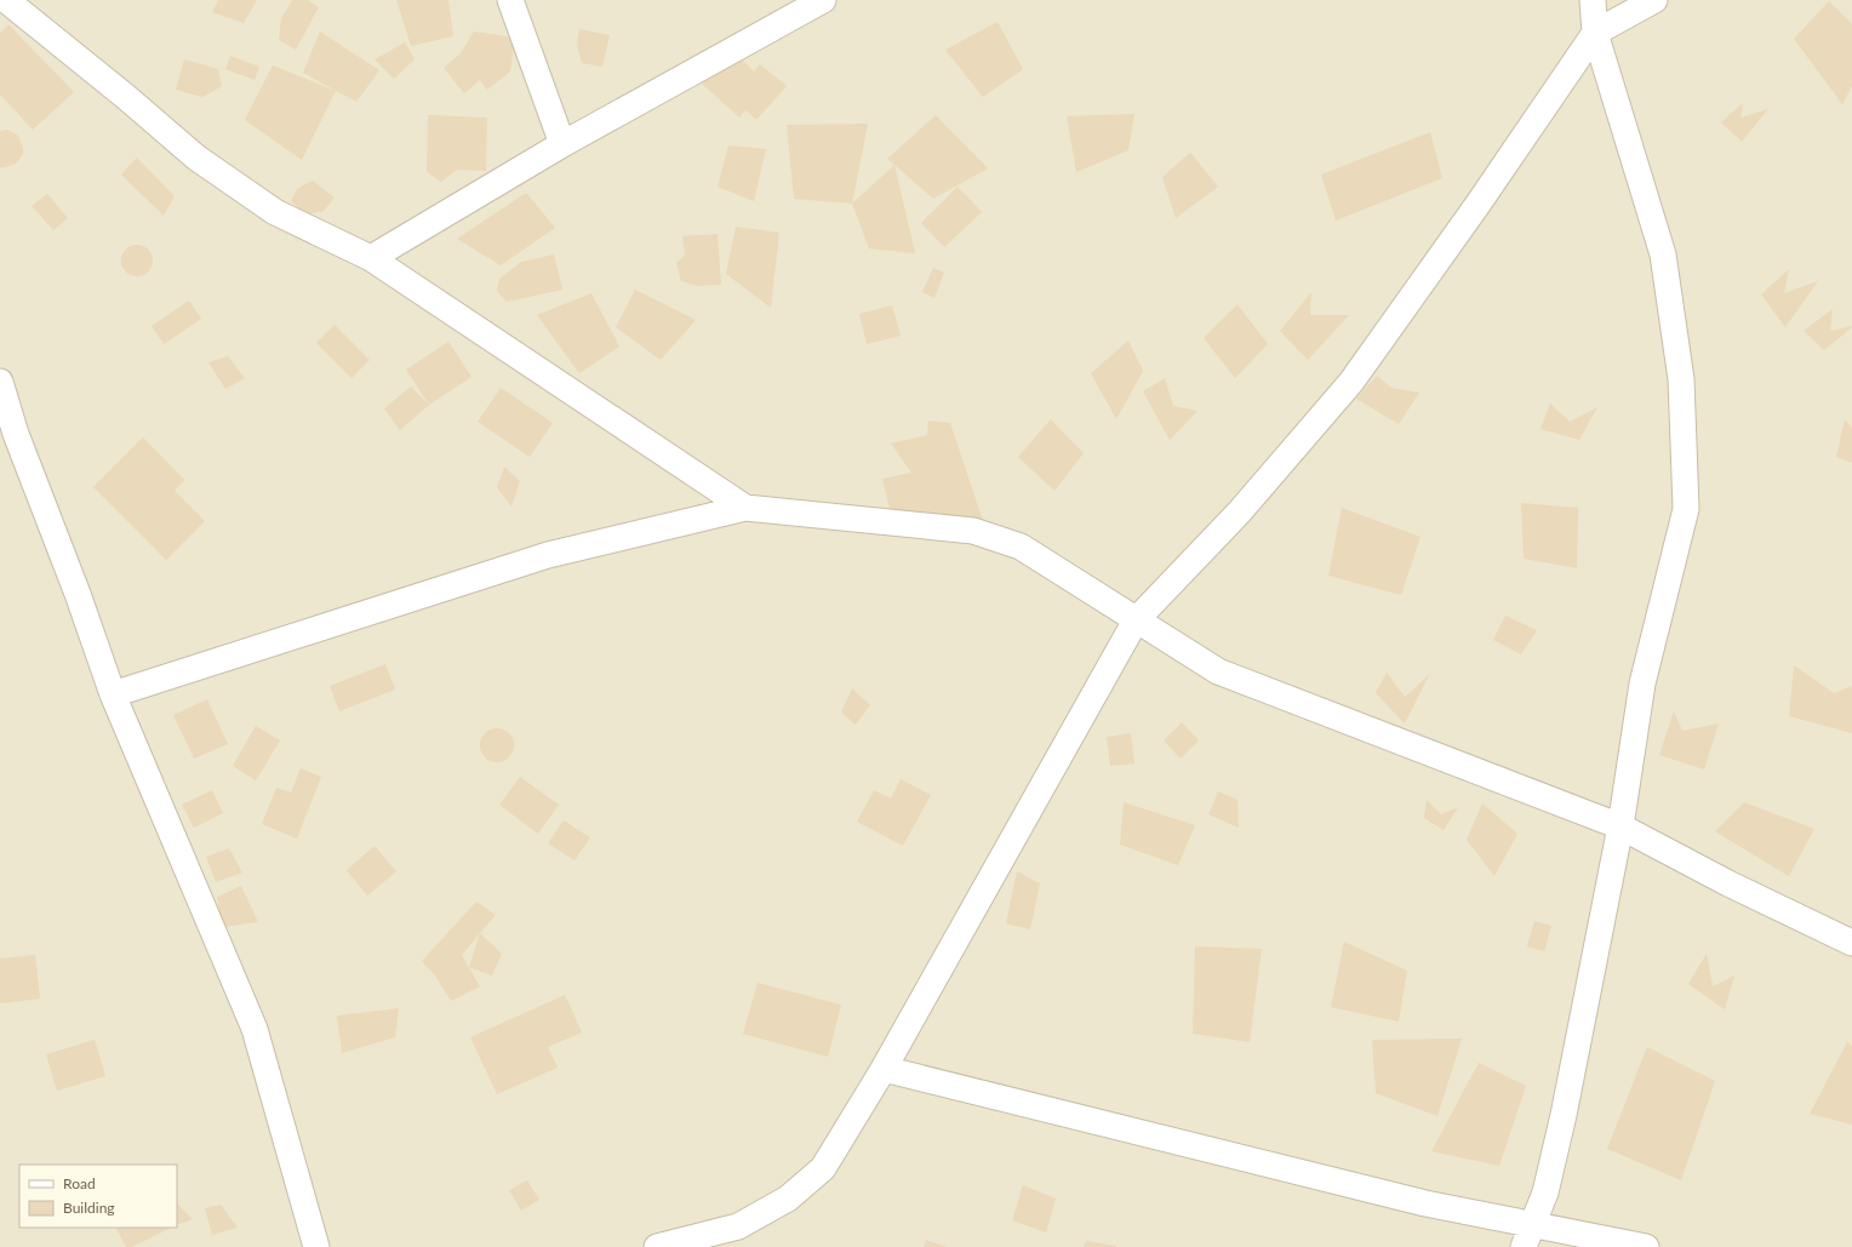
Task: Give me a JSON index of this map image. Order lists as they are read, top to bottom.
{
  "legend": ["Road", "Building"]
}
